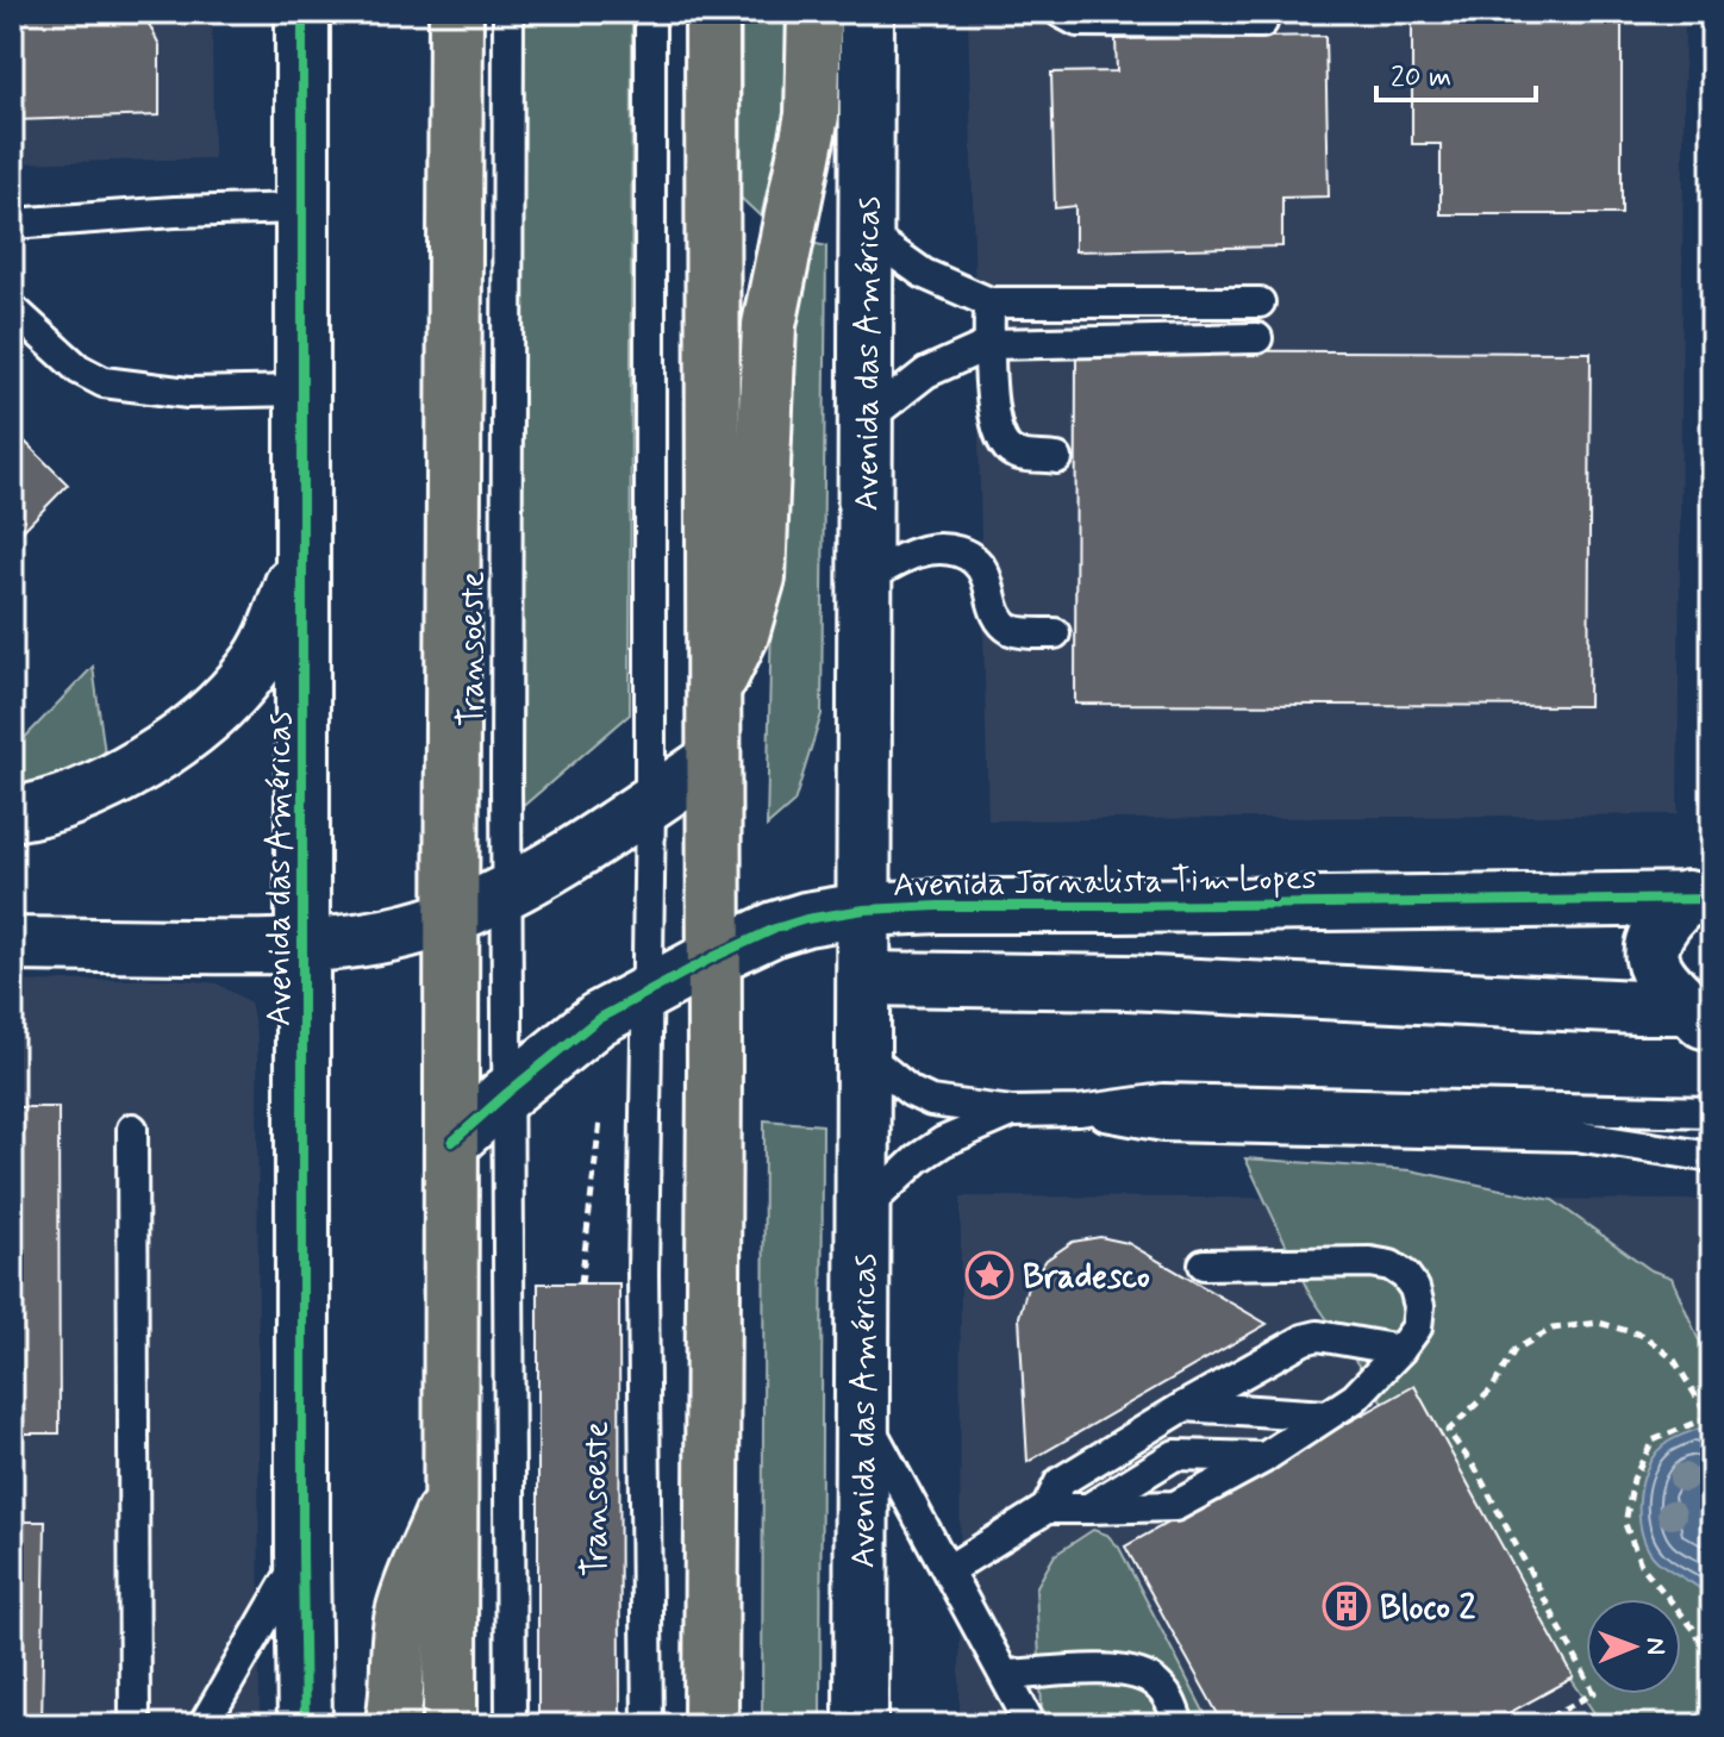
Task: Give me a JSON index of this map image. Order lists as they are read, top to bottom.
{
  "streets": {
    "street": ["Avenida das Américas", "Avenida Jornalista Tim Lopes"],
    "lane": ["Transoeste"]
  },
  "crossings": [
    ["Avenida das Américas", "Avenida Jornalista Tim Lopes"],
    ["Transoeste", "Avenida Jornalista Tim Lopes"]
  ],
  "places": {
    "place": ["Bradesco"],
    "building": ["Bloco 2"]
  },
  "scale_bar": "20 m",
  "north": "right"
}
